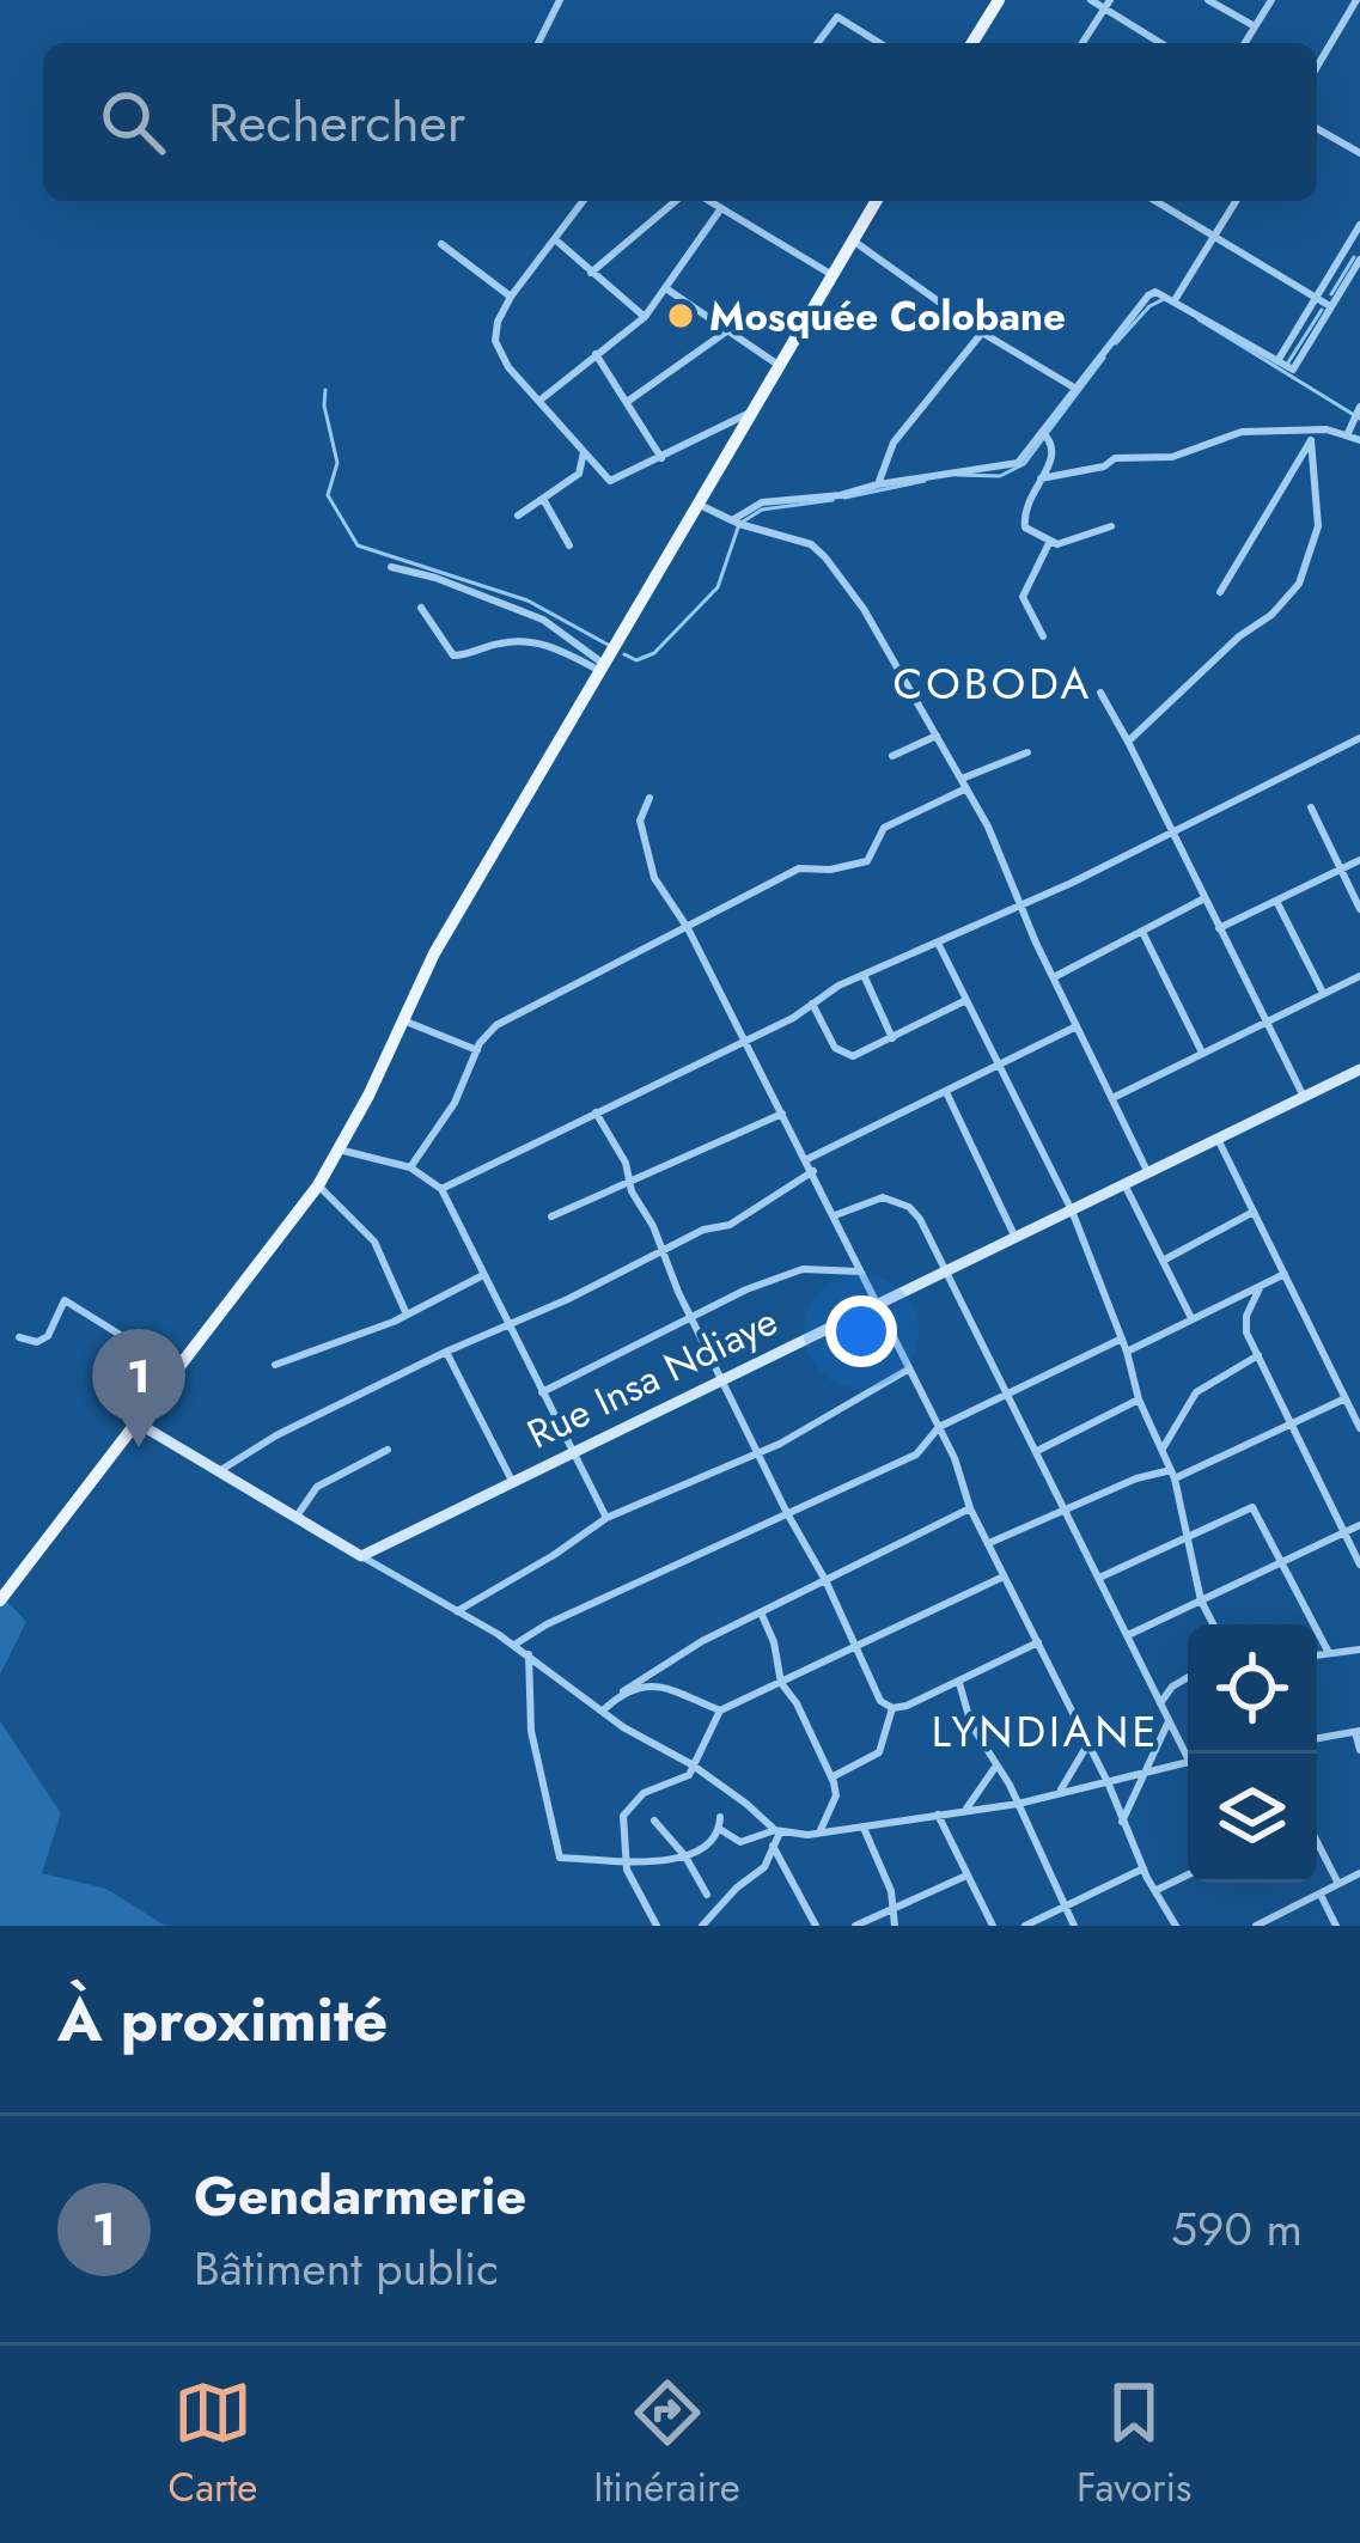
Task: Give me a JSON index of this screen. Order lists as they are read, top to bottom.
{
  "streets": {
    "main road": ["Rue Insa Ndiaye"]
  },
  "districts": ["COBODA", "LYNDIANE"],
  "places": ["Mosquée Colobane"],
  "page": {
    "search": "Rechercher",
    "pins": "1",
    "heading": "À proximité",
    "list": [
      {
        "mark": "1",
        "name": "Gendarmerie",
        "note": "Bâtiment public",
        "value": "590 m"
      }
    ],
    "nav": ["Carte", "Itinéraire", "Favoris"]
  }
}
